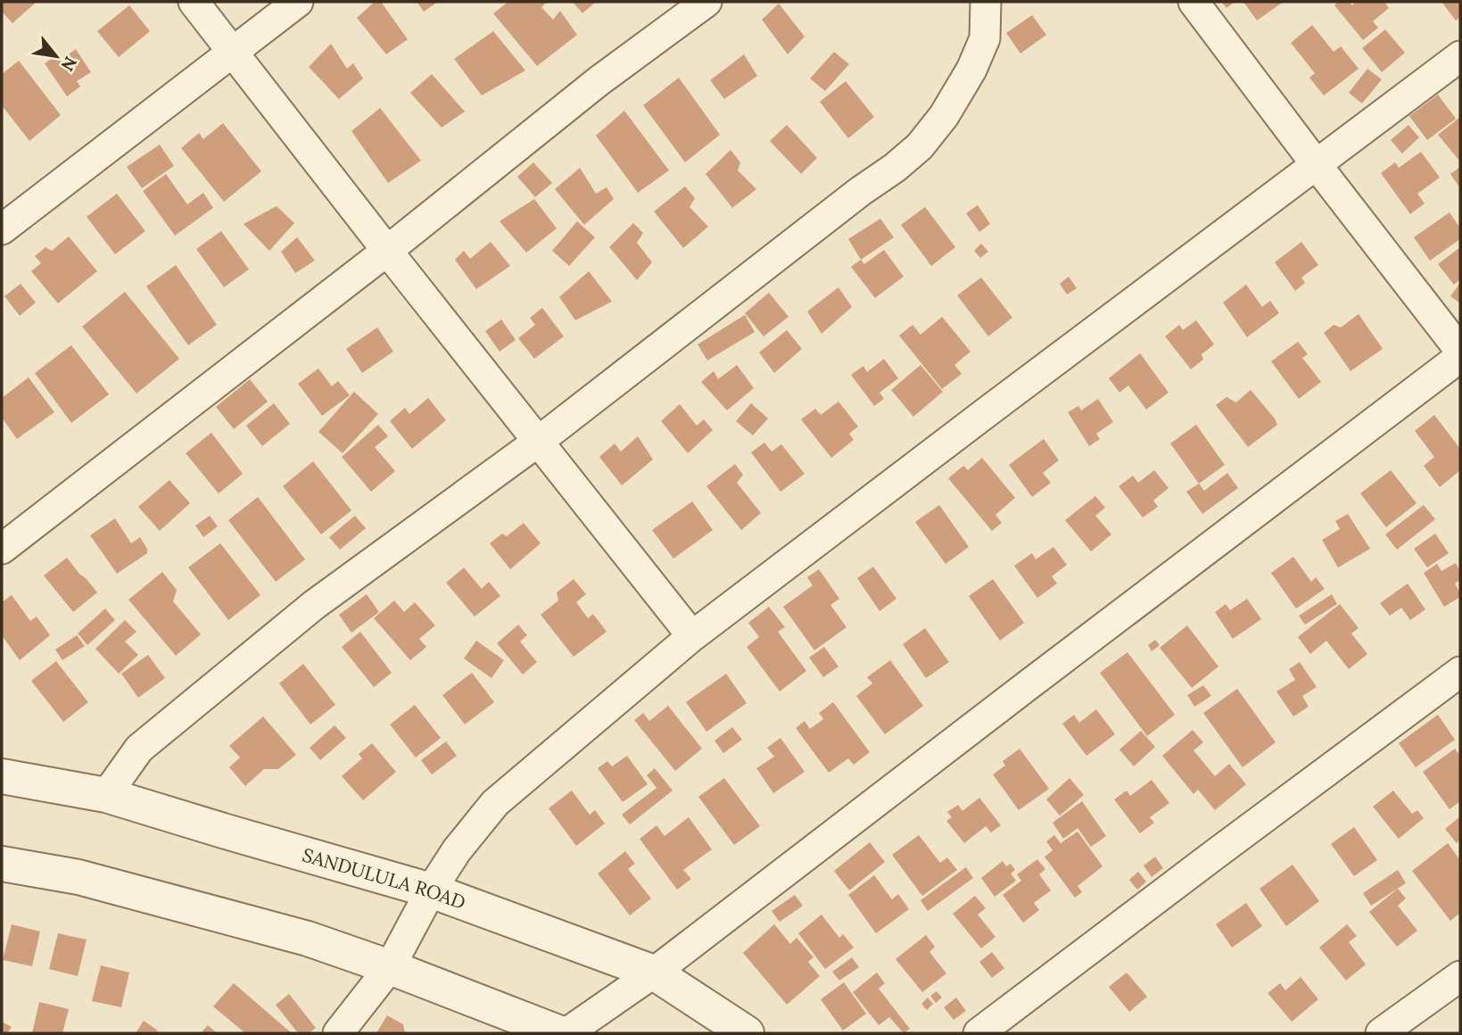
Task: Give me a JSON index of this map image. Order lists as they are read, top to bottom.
{
  "streets": {
    "street": ["SANDULULA ROAD"]
  },
  "north": "bottom right"
}
